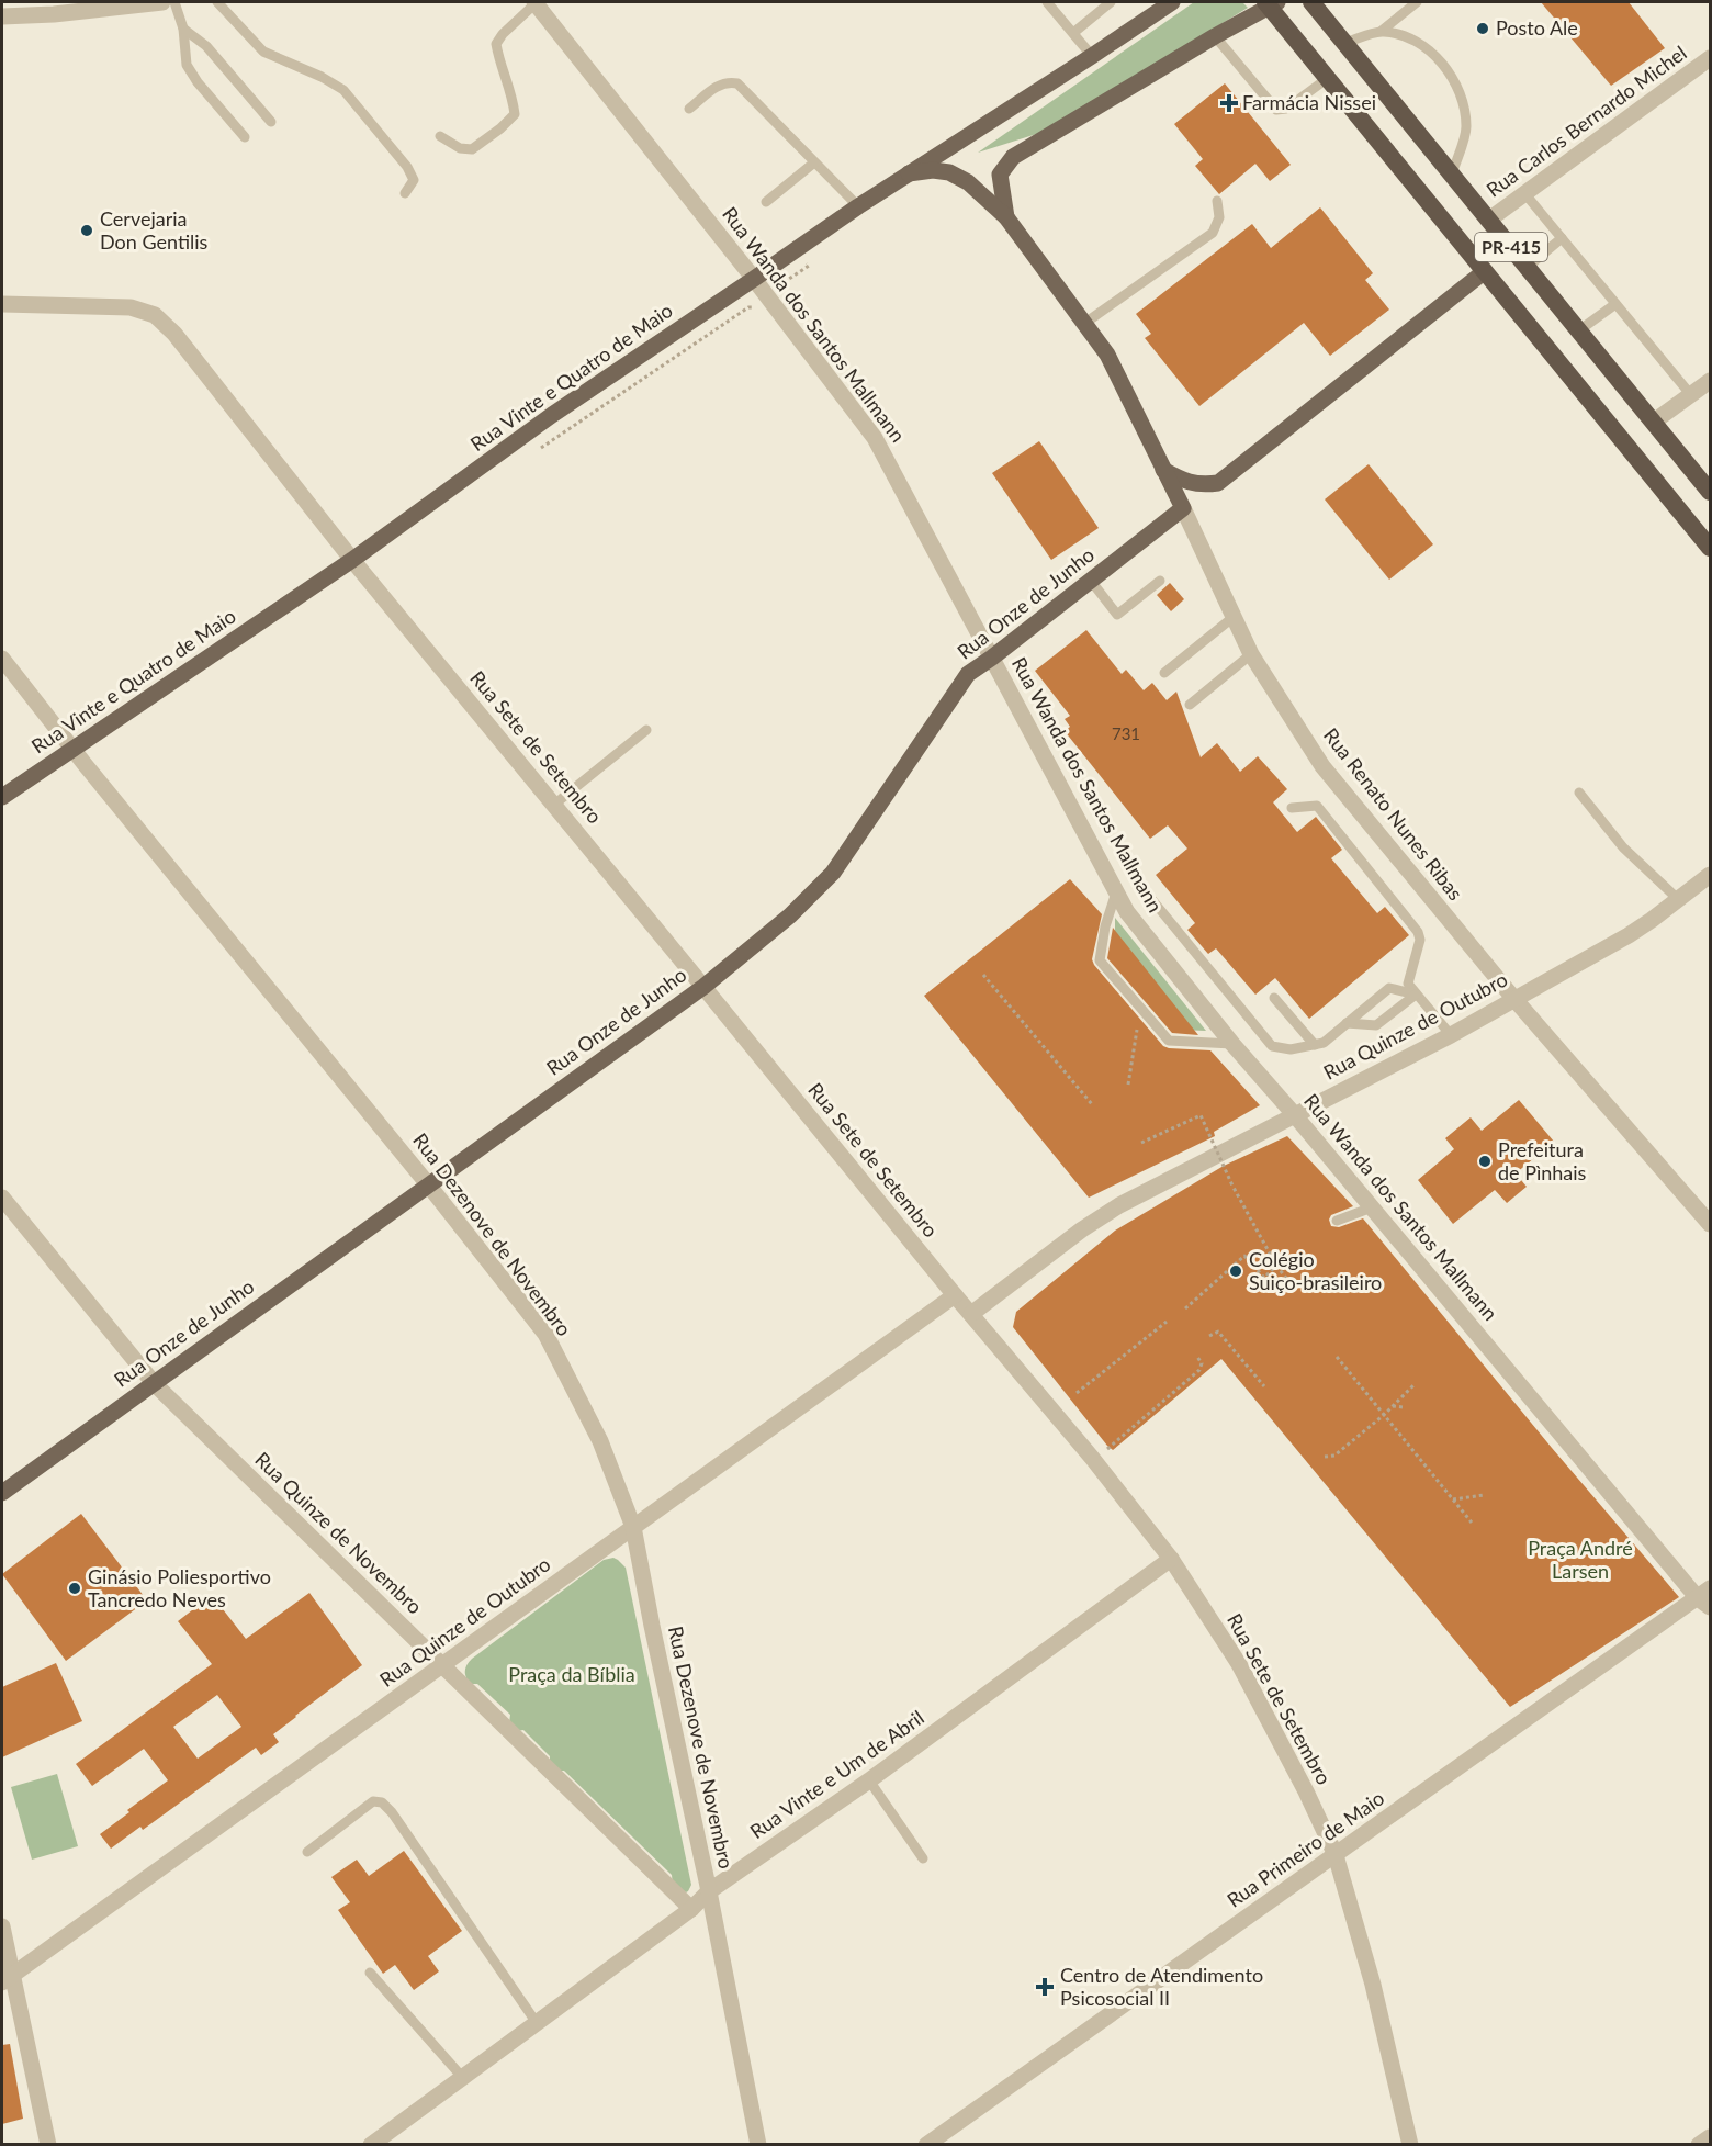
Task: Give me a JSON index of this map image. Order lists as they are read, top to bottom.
{
  "streets": {
    "highway": ["PR-415"],
    "main road": ["Rua Vinte e Quatro de Maio", "Rua Onze de Junho", "Rua Renato Nunes Ribas"],
    "street": [
      "Rua Carlos Bernardo Michel",
      "Rua Wanda dos Santos Mallmann",
      "Rua Sete de Setembro",
      "Rua Quinze de Outubro",
      "Rua Dezenove de Novembro",
      "Rua Quinze de Novembro",
      "Rua Vinte e Um de Abril",
      "Rua Primeiro de Maio"
    ]
  },
  "crossings": [
    ["Rua Carlos Bernardo Michel", "PR-415"],
    ["Rua Wanda dos Santos Mallmann", "Rua Vinte e Quatro de Maio"],
    ["Rua Wanda dos Santos Mallmann", "Rua Onze de Junho"],
    ["Rua Wanda dos Santos Mallmann", "Rua Quinze de Outubro"],
    ["Rua Wanda dos Santos Mallmann", "Rua Primeiro de Maio"],
    ["Rua Vinte e Quatro de Maio", "Rua Sete de Setembro"],
    ["Rua Vinte e Quatro de Maio", "Rua Renato Nunes Ribas"],
    ["Rua Vinte e Quatro de Maio", "Rua Dezenove de Novembro"],
    ["Rua Onze de Junho", "Rua Sete de Setembro"],
    ["Rua Onze de Junho", "Rua Renato Nunes Ribas"],
    ["Rua Onze de Junho", "Rua Dezenove de Novembro"],
    ["Rua Onze de Junho", "Rua Quinze de Novembro"],
    ["Rua Sete de Setembro", "Rua Quinze de Outubro"],
    ["Rua Sete de Setembro", "Rua Vinte e Um de Abril"],
    ["Rua Sete de Setembro", "Rua Primeiro de Maio"],
    ["Rua Renato Nunes Ribas", "Rua Quinze de Outubro"],
    ["Rua Quinze de Outubro", "Rua Dezenove de Novembro"],
    ["Rua Quinze de Outubro", "Rua Quinze de Novembro"],
    ["Rua Dezenove de Novembro", "Rua Vinte e Um de Abril"],
    ["Rua Quinze de Novembro", "Rua Vinte e Um de Abril"]
  ],
  "parks": ["Praça André Larsen", "Praça da Bíblia"],
  "places": {
    "other": [
      "Posto Ale",
      "Cervejaria Don Gentilis",
      "Prefeitura de Pìnhais",
      "Colégio Suiço-brasileiro",
      "Ginásio Poliesportivo Tancredo Neves"
    ],
    "health": ["Farmácia Nissei", "Centro de Atendimento Psicosocial II"]
  },
  "house_numbers": ["731"]
}
